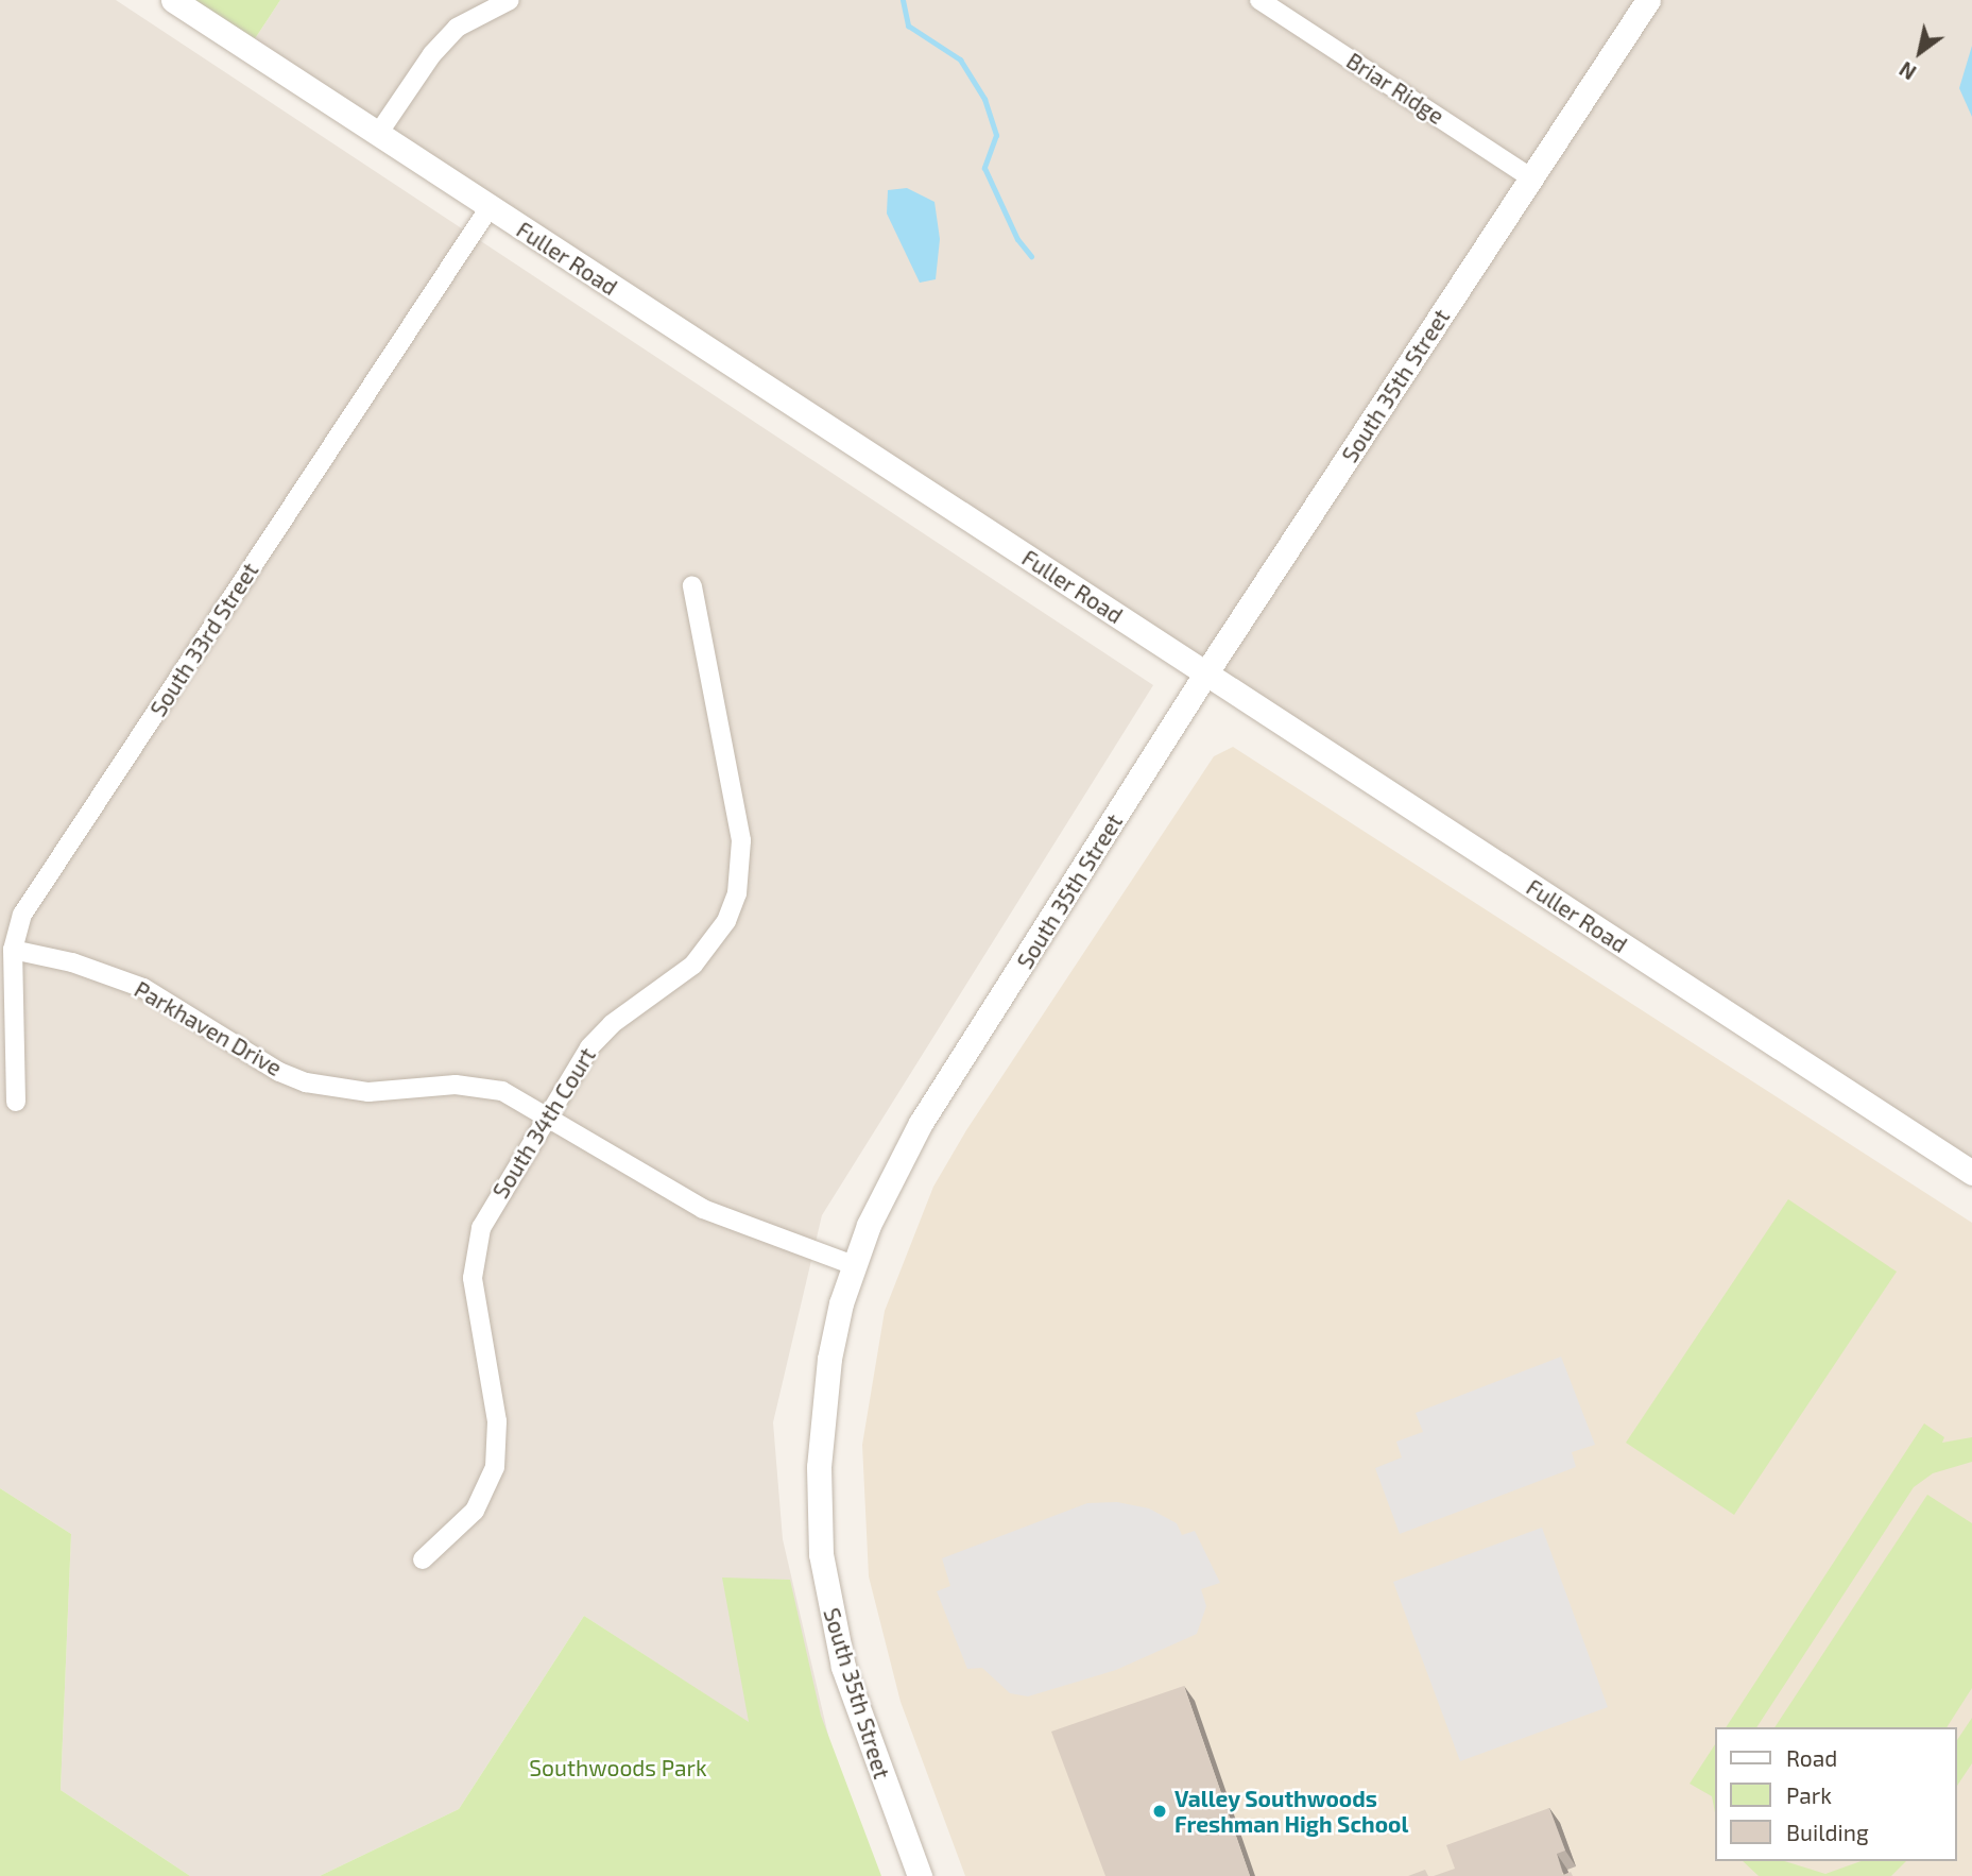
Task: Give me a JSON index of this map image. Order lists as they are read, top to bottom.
{
  "streets": {
    "street": [
      "Briar Ridge",
      "Fuller Road",
      "South 35th Street",
      "South 33rd Street",
      "Parkhaven Drive",
      "South 34th Court"
    ]
  },
  "crossings": [
    ["Briar Ridge", "South 35th Street"],
    ["Fuller Road", "South 35th Street"],
    ["Fuller Road", "South 33rd Street"],
    ["South 35th Street", "Parkhaven Drive"],
    ["South 33rd Street", "Parkhaven Drive"],
    ["Parkhaven Drive", "South 34th Court"]
  ],
  "parks": ["Southwoods Park"],
  "places": ["Valley Southwoods Freshman High School"],
  "legend": ["Road", "Park", "Building"],
  "north": "bottom left"
}
